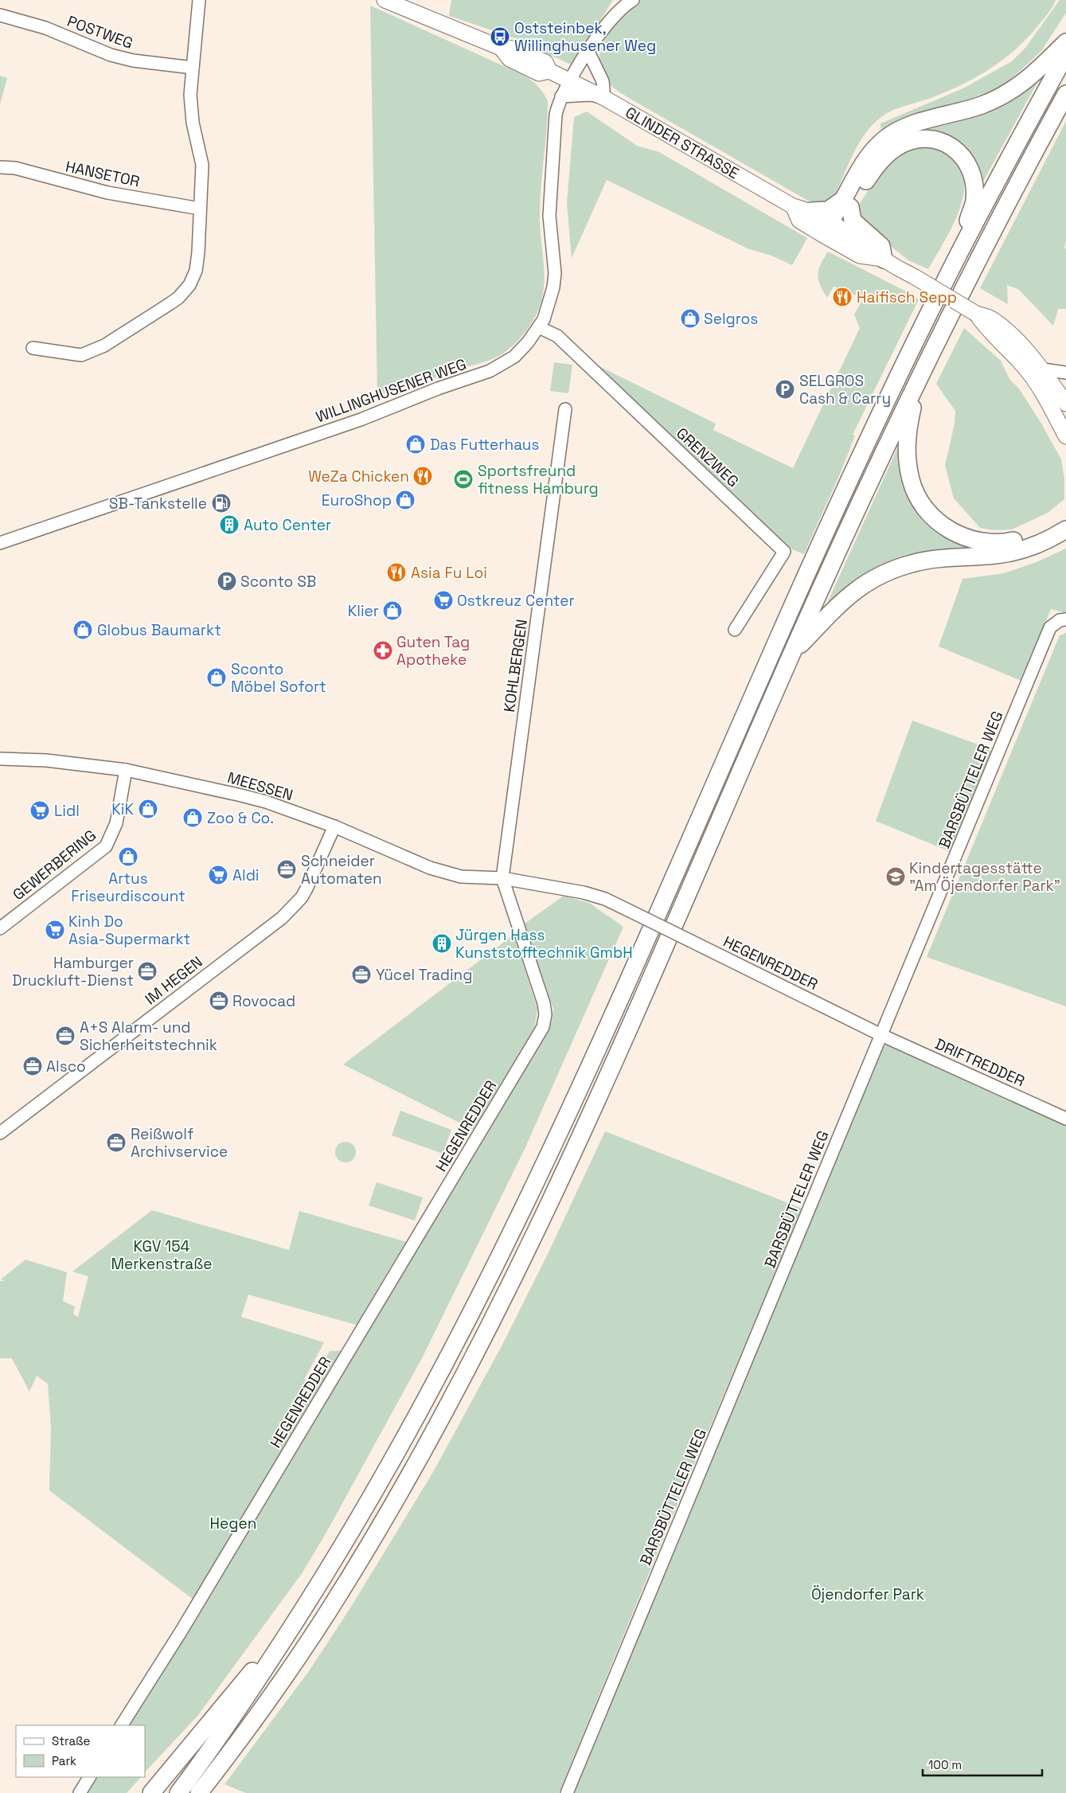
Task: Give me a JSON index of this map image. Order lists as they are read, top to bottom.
{
  "streets": {
    "main road": ["GLINDER STRASSE"],
    "street": [
      "POSTWEG",
      "HANSETOR",
      "WILLINGHUSENER WEG",
      "GRENZWEG",
      "KOHLBERGEN",
      "BARSBÜTTELER WEG",
      "MEESSEN",
      "GEWERBERING",
      "HEGENREDDER",
      "IM HEGEN",
      "DRIFTREDDER"
    ]
  },
  "crossings": [
    ["GLINDER STRASSE", "WILLINGHUSENER WEG"],
    ["WILLINGHUSENER WEG", "GRENZWEG"],
    ["KOHLBERGEN", "MEESSEN"],
    ["KOHLBERGEN", "HEGENREDDER"],
    ["BARSBÜTTELER WEG", "HEGENREDDER"],
    ["BARSBÜTTELER WEG", "DRIFTREDDER"],
    ["MEESSEN", "GEWERBERING"],
    ["MEESSEN", "HEGENREDDER"],
    ["MEESSEN", "IM HEGEN"],
    ["HEGENREDDER", "DRIFTREDDER"]
  ],
  "parks": ["KGV 154 Merkenstraße", "Hegen", "Öjendorfer Park"],
  "places": {
    "bus stop": ["Oststeinbek, Willinghusener Weg"],
    "restaurant": ["Haifisch Sepp", "WeZa Chicken", "Asia Fu Loi"],
    "shop": [
      "Selgros",
      "Das Futterhaus",
      "EuroShop",
      "Klier",
      "Globus Baumarkt",
      "Sconto Möbel Sofort",
      "KiK",
      "Zoo & Co.",
      "Artus Friseurdiscount"
    ],
    "parking": ["SELGROS Cash & Carry", "Sconto SB"],
    "sports": ["Sportsfreund fitness Hamburg"],
    "fuel station": ["SB-Tankstelle"],
    "building": ["Auto Center", "Jürgen Hass Kunststofftechnik GmbH"],
    "supermarket": [
      "Ostkreuz Center",
      "Lidl",
      "Aldi",
      "Kinh Do Asia-Supermarkt"
    ],
    "pharmacy": ["Guten Tag Apotheke"],
    "office": [
      "Schneider Automaten",
      "Hamburger Druckluft-Dienst",
      "Yücel Trading",
      "Rovocad",
      "A+S Alarm- und Sicherheitstechnik",
      "Alsco",
      "Reißwolf Archivservice"
    ],
    "school or university": ["Kindertagesstätte \"Am Öjendorfer Park\""]
  },
  "legend": ["Straße", "Park"],
  "scale_bar": "100 m"
}
